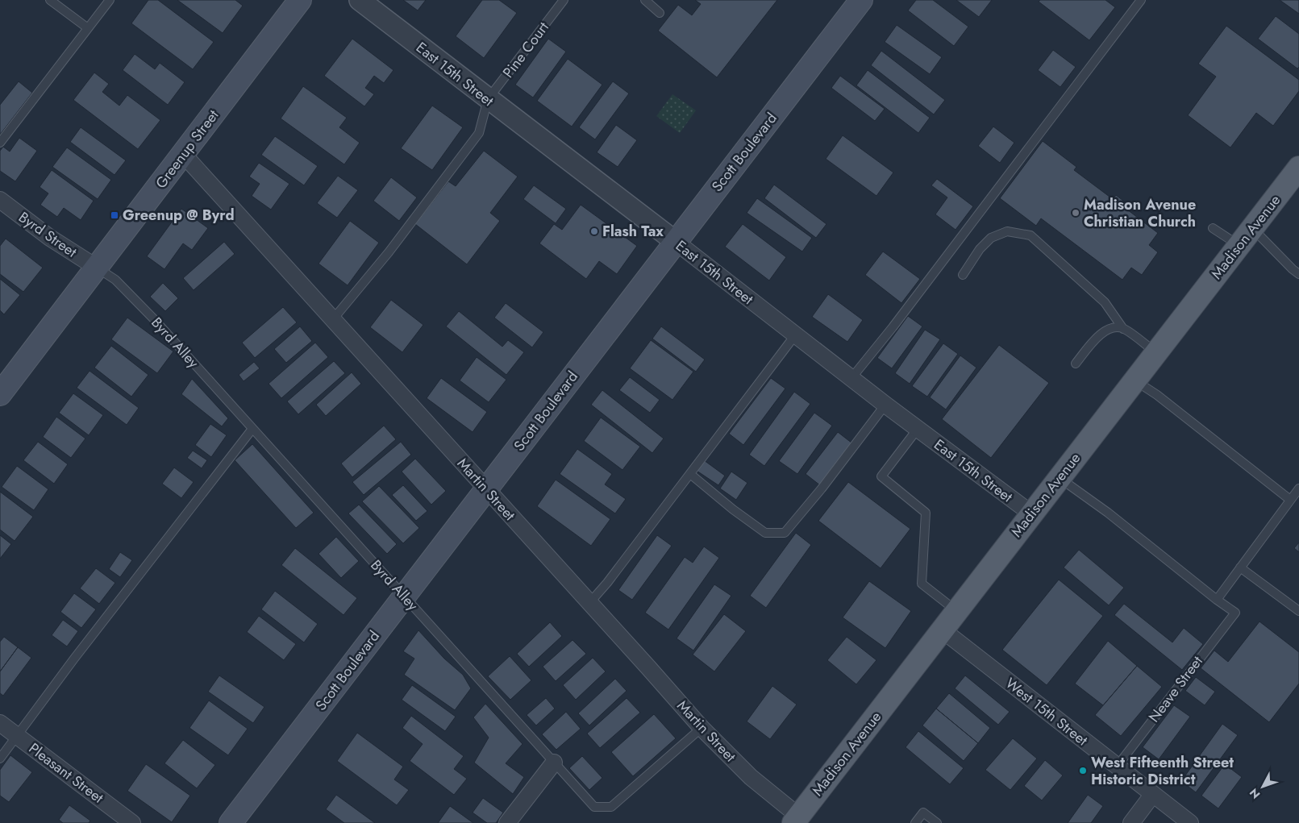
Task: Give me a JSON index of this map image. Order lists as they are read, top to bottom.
{
  "streets": {
    "main road": ["Greenup Street", "Scott Boulevard", "Madison Avenue"],
    "street": [
      "East 15th Street",
      "Byrd Street",
      "Martin Street",
      "West 15th Street",
      "Pleasant Street"
    ],
    "lane": ["Pine Court", "Byrd Alley", "Neave Street"]
  },
  "crossings": [
    ["Pine Court", "East 15th Street"],
    ["East 15th Street", "Scott Boulevard"],
    ["East 15th Street", "Madison Avenue"],
    ["Greenup Street", "Byrd Street"],
    ["Greenup Street", "Byrd Alley"],
    ["Greenup Street", "Martin Street"],
    ["Scott Boulevard", "Byrd Alley"],
    ["Scott Boulevard", "Martin Street"],
    ["Byrd Street", "Byrd Alley"],
    ["Madison Avenue", "Martin Street"],
    ["Madison Avenue", "West 15th Street"],
    ["Byrd Alley", "Martin Street"],
    ["Neave Street", "West 15th Street"]
  ],
  "places": {
    "other": ["Madison Avenue Christian Church", "Flash Tax", "West Fifteenth Street Historic District"],
    "transit": ["Greenup @ Byrd"]
  },
  "north": "bottom left"
}
